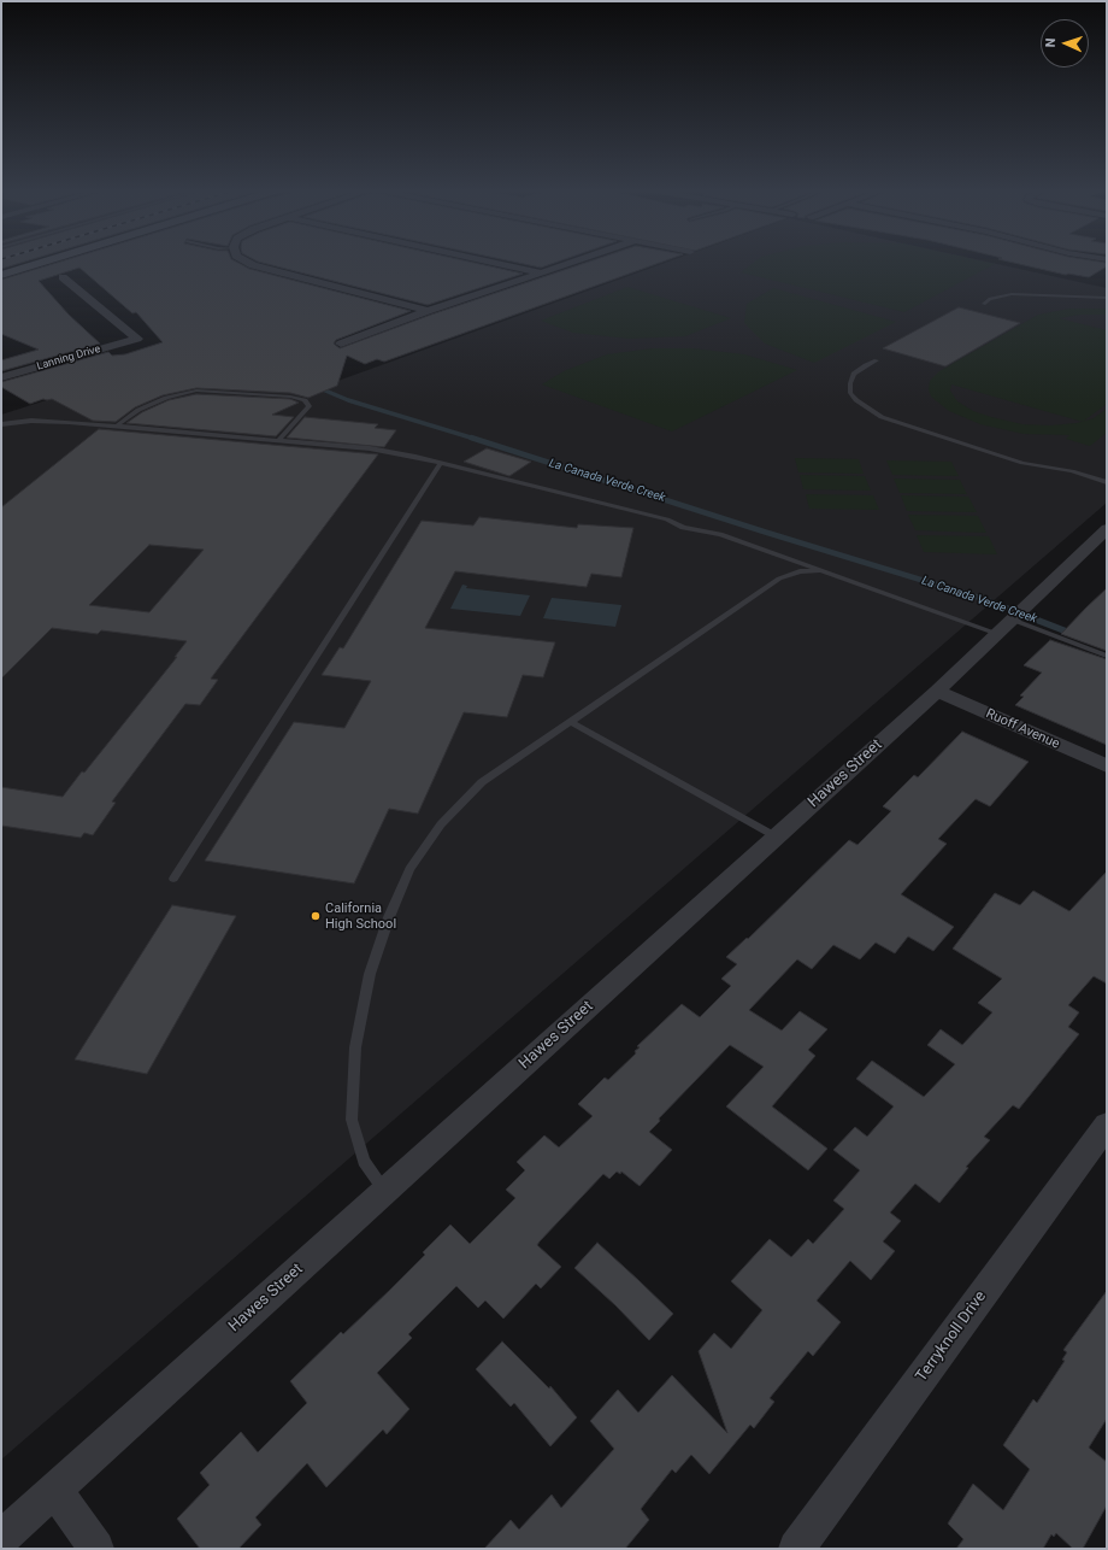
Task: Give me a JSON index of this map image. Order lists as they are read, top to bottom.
{
  "streets": {
    "street": [
      "Lanning Drive",
      "Ruoff Avenue",
      "Hawes Street",
      "Terryknoll Drive"
    ]
  },
  "crossings": [
    ["Ruoff Avenue", "Hawes Street"]
  ],
  "water": ["La Canada Verde Creek"],
  "places": ["California High School"],
  "north": "left"
}
